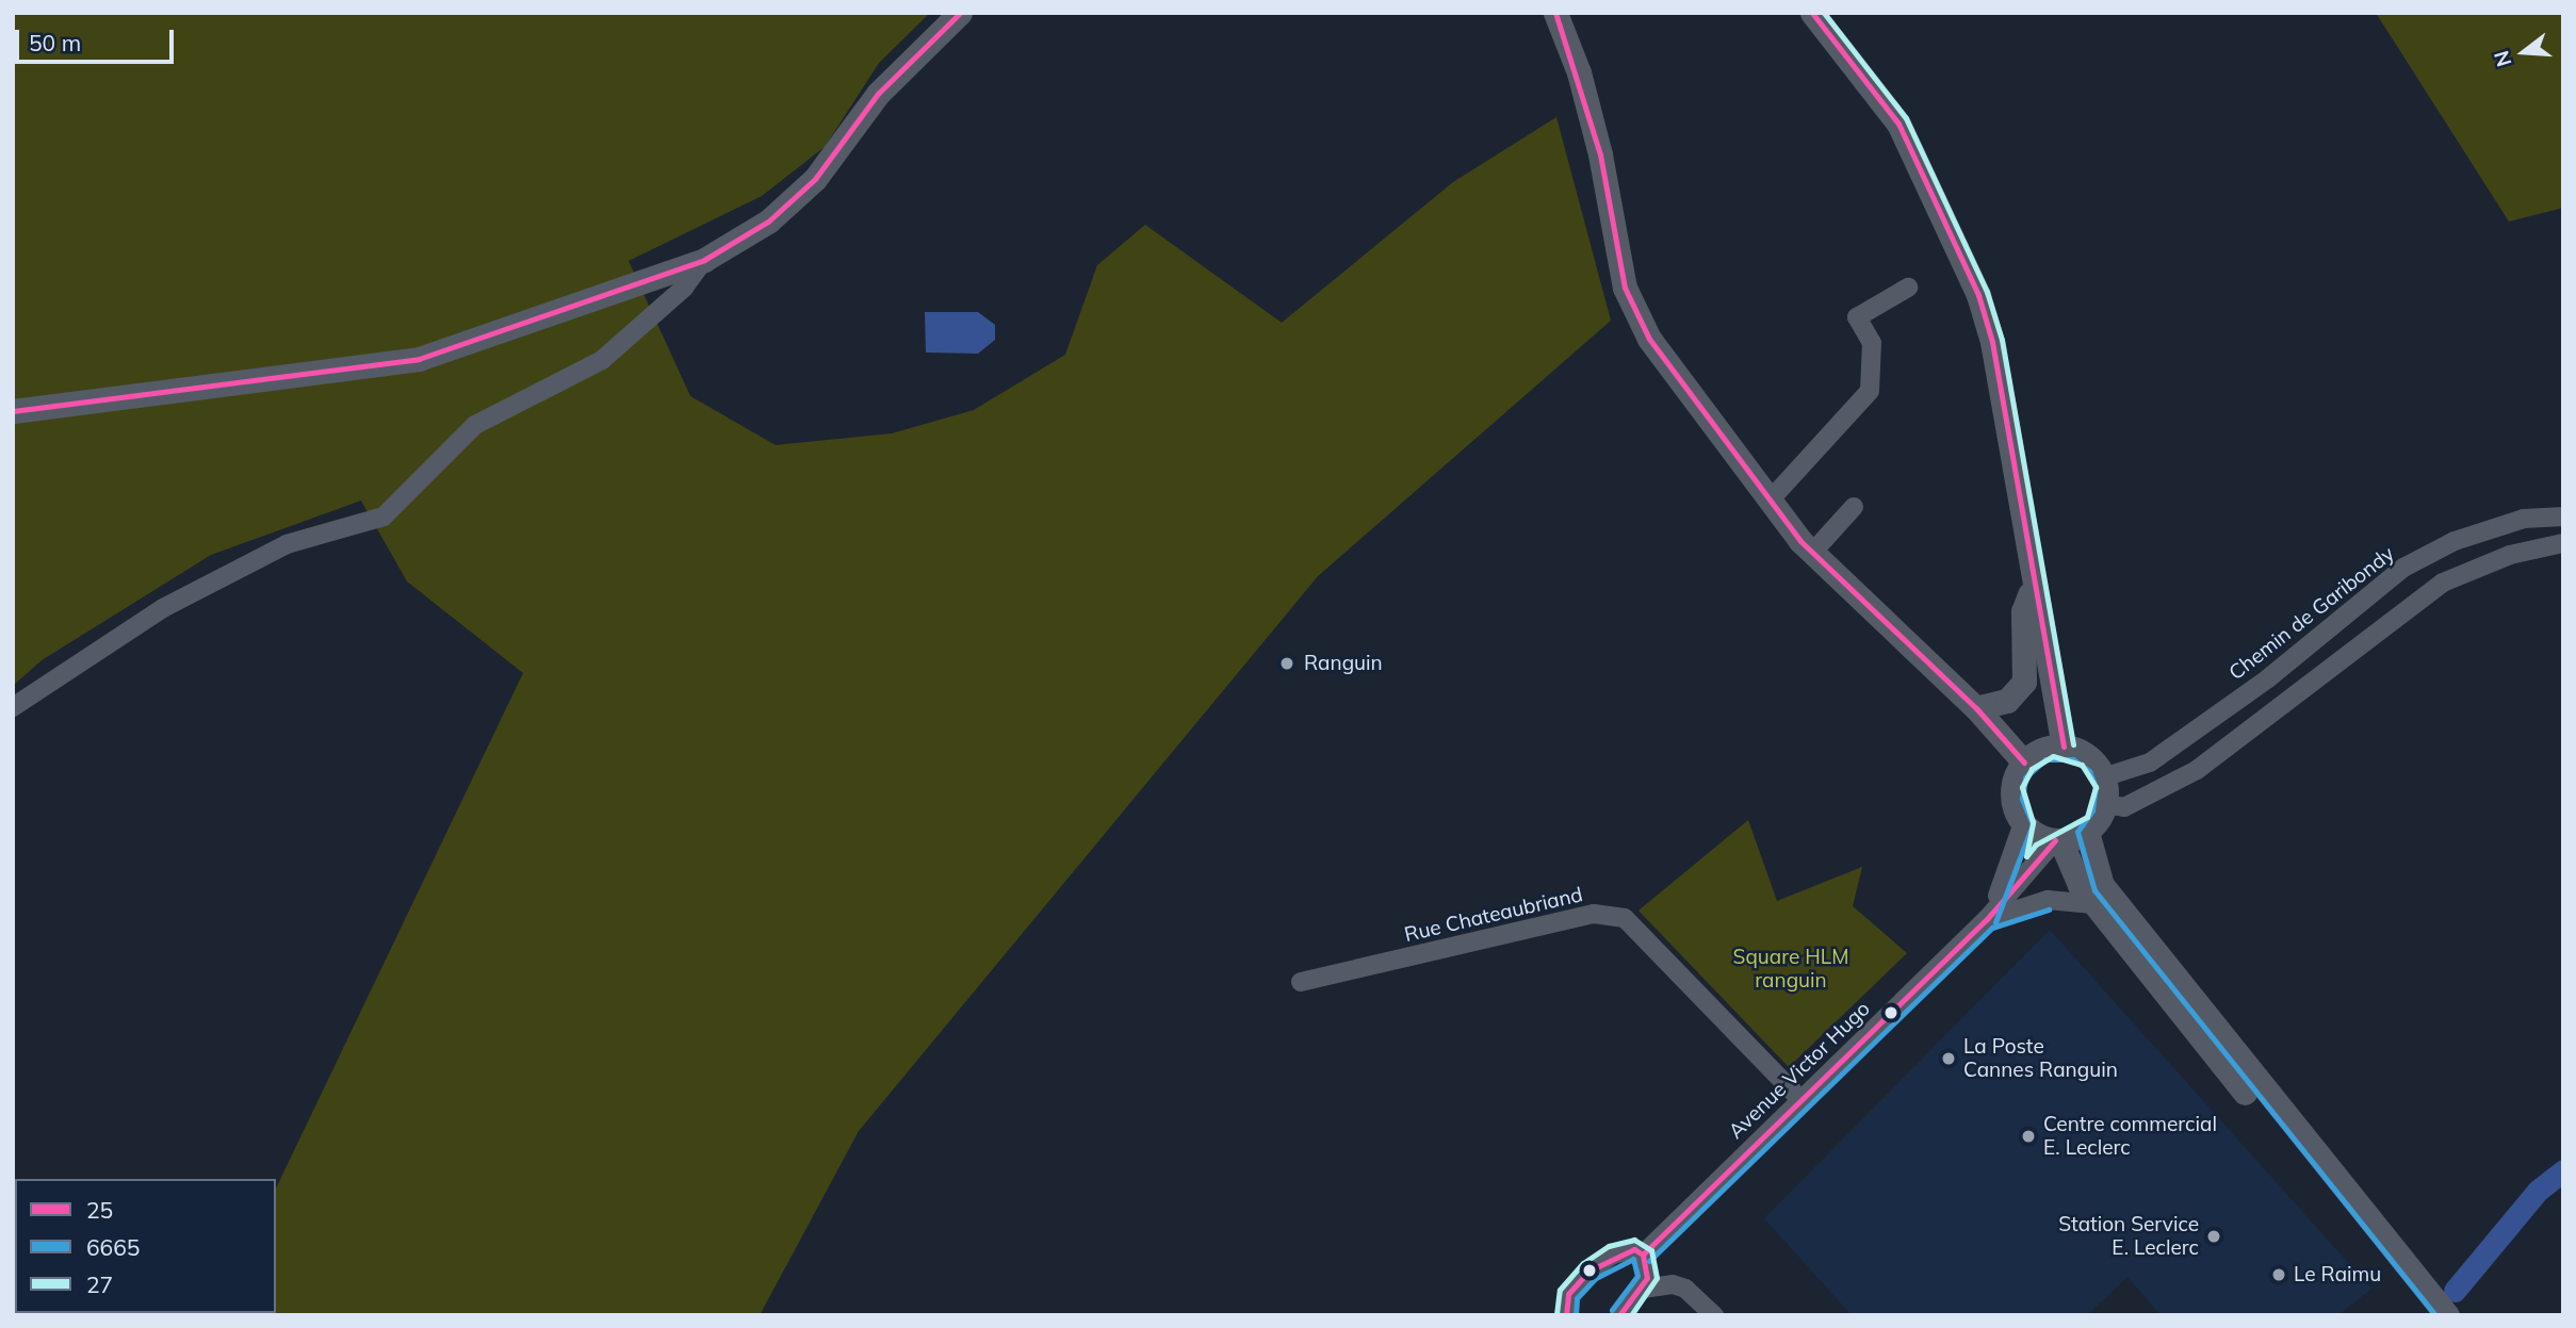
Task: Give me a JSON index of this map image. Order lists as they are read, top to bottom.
{
  "streets": {
    "street": ["Chemin de Garibondy", "Rue Chateaubriand", "Avenue Victor Hugo"]
  },
  "crossings": [
    ["Chemin de Garibondy", "Avenue Victor Hugo"],
    ["Rue Chateaubriand", "Avenue Victor Hugo"]
  ],
  "parks": ["Square HLM ranguin"],
  "places": [
    "Ranguin",
    "La Poste Cannes Ranguin",
    "Centre commercial E. Leclerc",
    "Station Service E. Leclerc",
    "Le Raimu"
  ],
  "lines": ["transit line 25", "transit line 27", "transit line 6665"],
  "legend": ["25", "6665", "27"],
  "scale_bar": "50 m",
  "north": "left"
}
